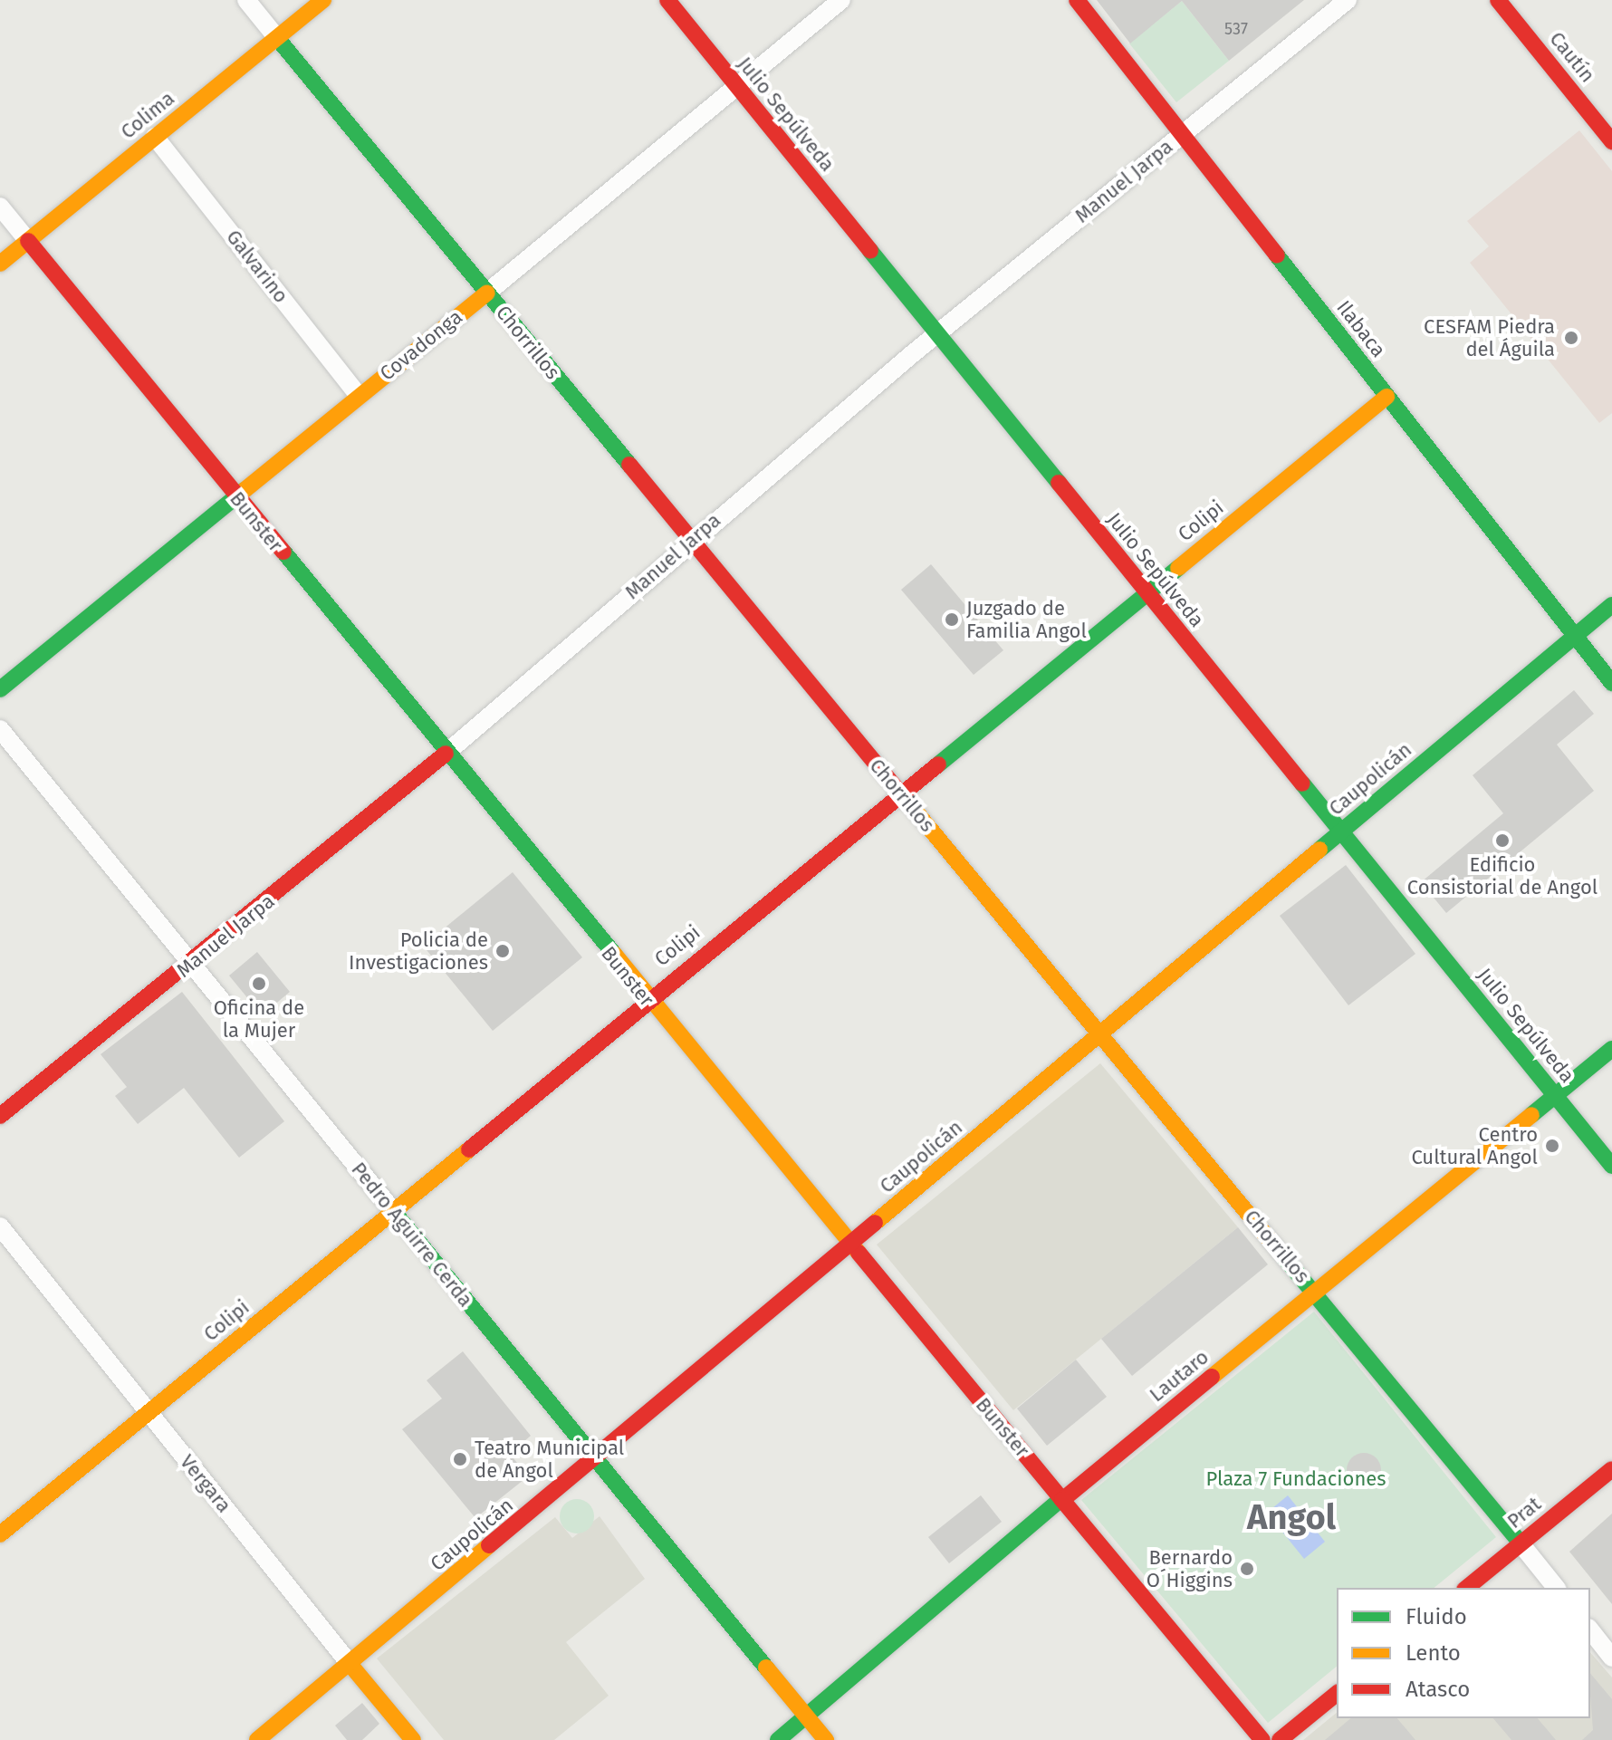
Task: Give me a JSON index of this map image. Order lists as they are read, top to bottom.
{
  "streets": {
    "street": [
      "Cautín",
      "Julio Sepúlveda",
      "Colima",
      "Manuel Jarpa",
      "Galvarino",
      "Ilabaca",
      "Chorrillos",
      "Covadonga",
      "Colipi",
      "Bunster",
      "Caupolicán",
      "Pedro Aguirre Cerda",
      "Lautaro",
      "Vergara",
      "Prat"
    ]
  },
  "crossings": [
    ["Julio Sepúlveda", "Manuel Jarpa"],
    ["Julio Sepúlveda", "Covadonga"],
    ["Julio Sepúlveda", "Colipi"],
    ["Julio Sepúlveda", "Caupolicán"],
    ["Julio Sepúlveda", "Lautaro"],
    ["Colima", "Galvarino"],
    ["Colima", "Chorrillos"],
    ["Colima", "Bunster"],
    ["Manuel Jarpa", "Ilabaca"],
    ["Manuel Jarpa", "Chorrillos"],
    ["Manuel Jarpa", "Bunster"],
    ["Manuel Jarpa", "Pedro Aguirre Cerda"],
    ["Galvarino", "Covadonga"],
    ["Ilabaca", "Colipi"],
    ["Ilabaca", "Caupolicán"],
    ["Chorrillos", "Covadonga"],
    ["Chorrillos", "Colipi"],
    ["Chorrillos", "Caupolicán"],
    ["Chorrillos", "Lautaro"],
    ["Chorrillos", "Prat"],
    ["Covadonga", "Bunster"],
    ["Colipi", "Bunster"],
    ["Colipi", "Pedro Aguirre Cerda"],
    ["Colipi", "Vergara"],
    ["Bunster", "Caupolicán"],
    ["Bunster", "Lautaro"],
    ["Caupolicán", "Pedro Aguirre Cerda"],
    ["Caupolicán", "Vergara"],
    ["Pedro Aguirre Cerda", "Lautaro"]
  ],
  "districts": ["Angol"],
  "parks": ["Plaza 7 Fundaciones"],
  "places": [
    "CESFAM Piedra del Águila",
    "Juzgado de Familia Angol",
    "Edificio Consistorial de Angol",
    "Policia de Investigaciones",
    "Oficina de la Mujer",
    "Centro Cultural Angol",
    "Teatro Municipal de Angol",
    "Bernardo O´Higgins"
  ],
  "house_numbers": ["537"],
  "legend": ["Fluido", "Lento", "Atasco"]
}
